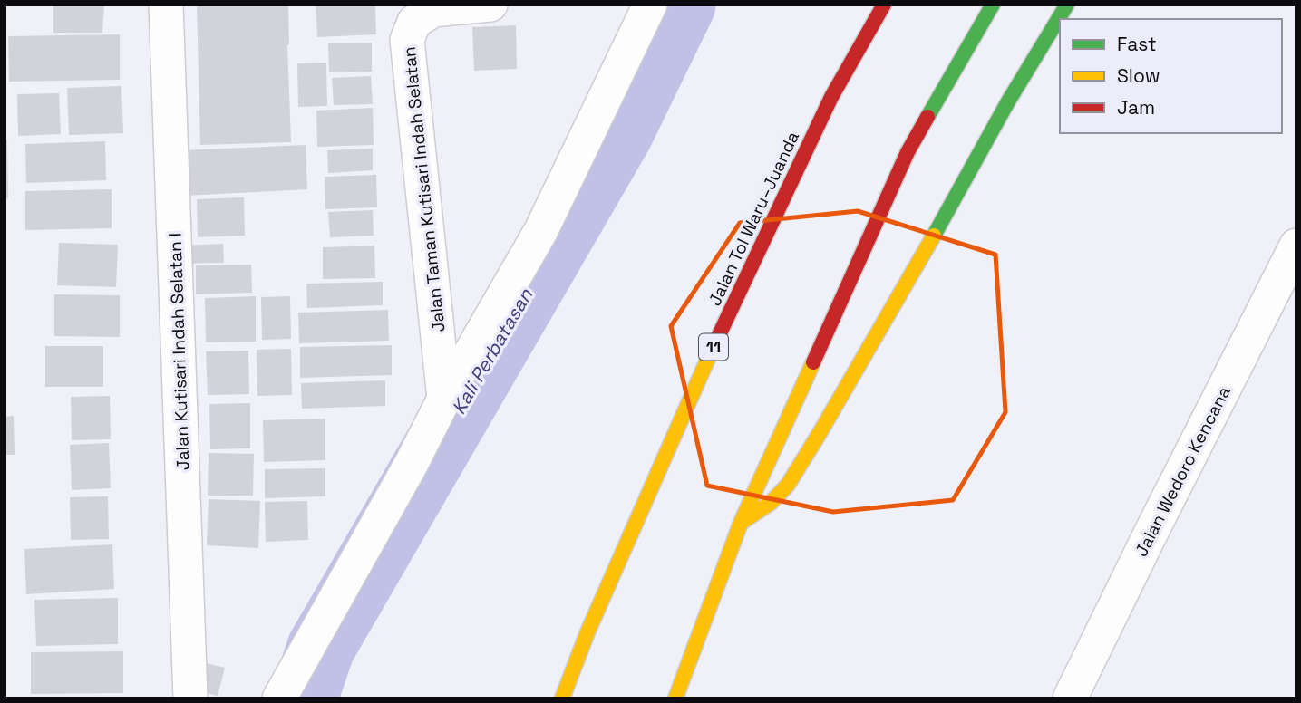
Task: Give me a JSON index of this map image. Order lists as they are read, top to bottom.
{
  "streets": {
    "highway": ["Jalan Tol Waru–Juanda", "11"],
    "street": ["Jalan Taman Kutisari Indah Selatan", "Jalan Kutisari Indah Selatan I", "Jalan Wedoro Kencana"]
  },
  "water": ["Kali Perbatasan"],
  "legend": ["Fast", "Slow", "Jam"]
}
